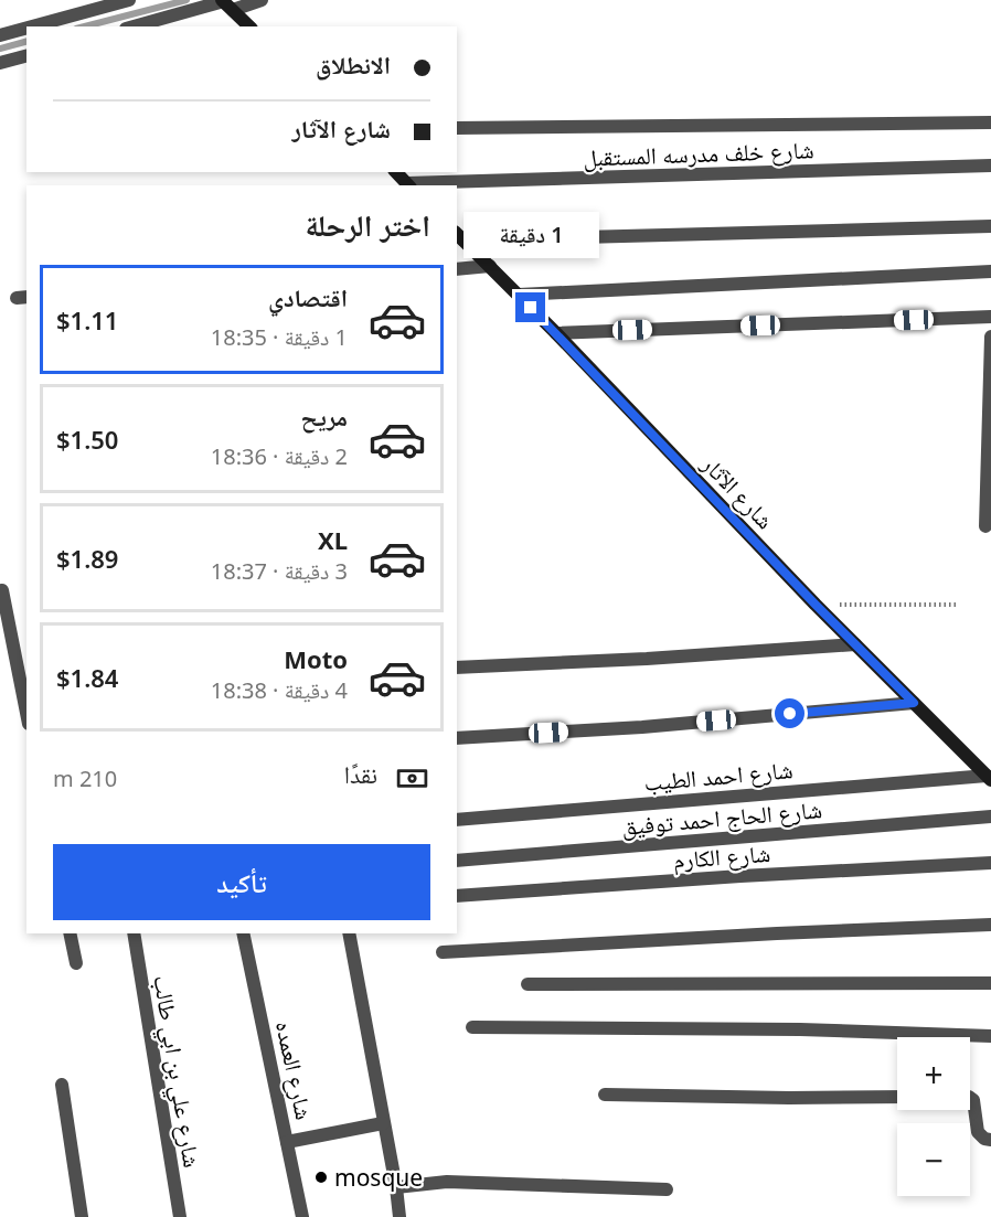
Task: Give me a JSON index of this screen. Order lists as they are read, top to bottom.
{
  "streets": {
    "main road": ["شارع الآثار"],
    "street": [
      "شارع خلف مدرسه المستقبل",
      "شارع احمد الطيب",
      "شارع الحاج احمد توفيق",
      "شارع الكارم",
      "شارع العمده",
      "شارع علي بن ابي طالب"
    ]
  },
  "crossings": [
    ["شارع الآثار", "شارع احمد الطيب"]
  ],
  "places": ["mosque"],
  "page": {
    "banner": ["الانطلاق", "شارع الآثار"],
    "heading": "اختر الرحلة",
    "bubble": "1 دقيقة",
    "list": [
      {
        "name": "اقتصادي",
        "note": "1 دقيقة · 18:35",
        "value": "$1.11"
      },
      {
        "name": "مريح",
        "note": "2 دقيقة · 18:36",
        "value": "$1.50"
      },
      {
        "name": "XL",
        "note": "3 دقيقة · 18:37",
        "value": "$1.89"
      },
      {
        "name": "Moto",
        "note": "4 دقيقة · 18:38",
        "value": "$1.84"
      }
    ],
    "pay": ["نقدًا", "210 m"],
    "buttons": "تأكيد",
    "map_buttons": ["+", "−"]
  }
}
